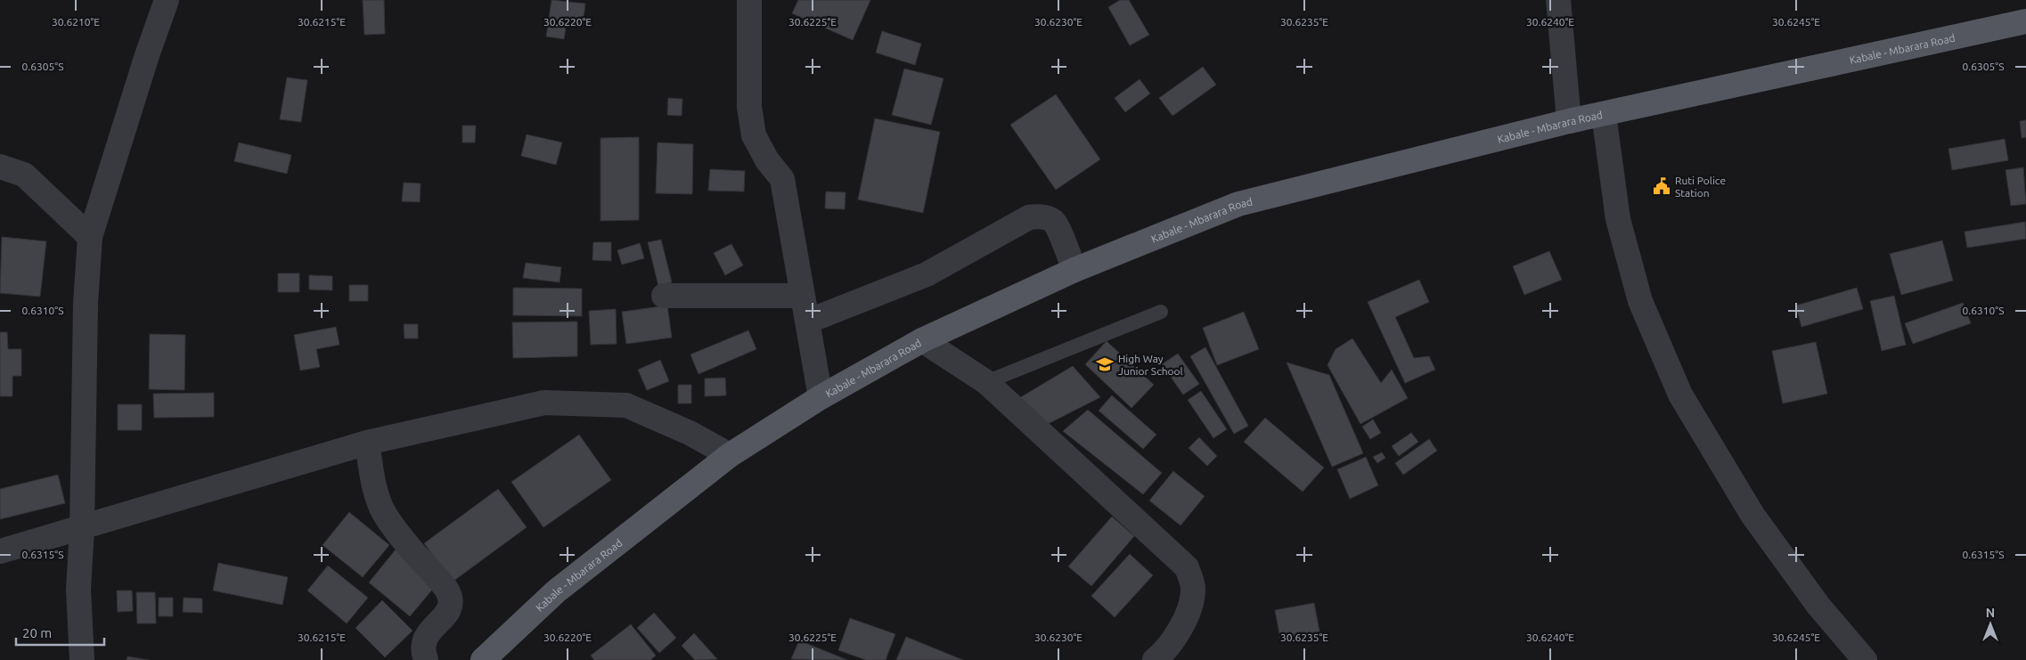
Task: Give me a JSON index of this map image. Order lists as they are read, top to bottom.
{
  "streets": {
    "main road": ["Kabale - Mbarara Road"]
  },
  "places": {
    "public building": ["Ruti Police Station"],
    "school or university": ["High Way Junior School"]
  },
  "scale_bar": "20 m",
  "north": "top",
  "coordinates": [
    "30.6210°E",
    "30.6215°E",
    "30.6220°E",
    "30.6225°E",
    "30.6230°E",
    "30.6235°E",
    "30.6240°E",
    "30.6245°E",
    "0.6305°S",
    "0.6310°S",
    "0.6315°S"
  ]
}
